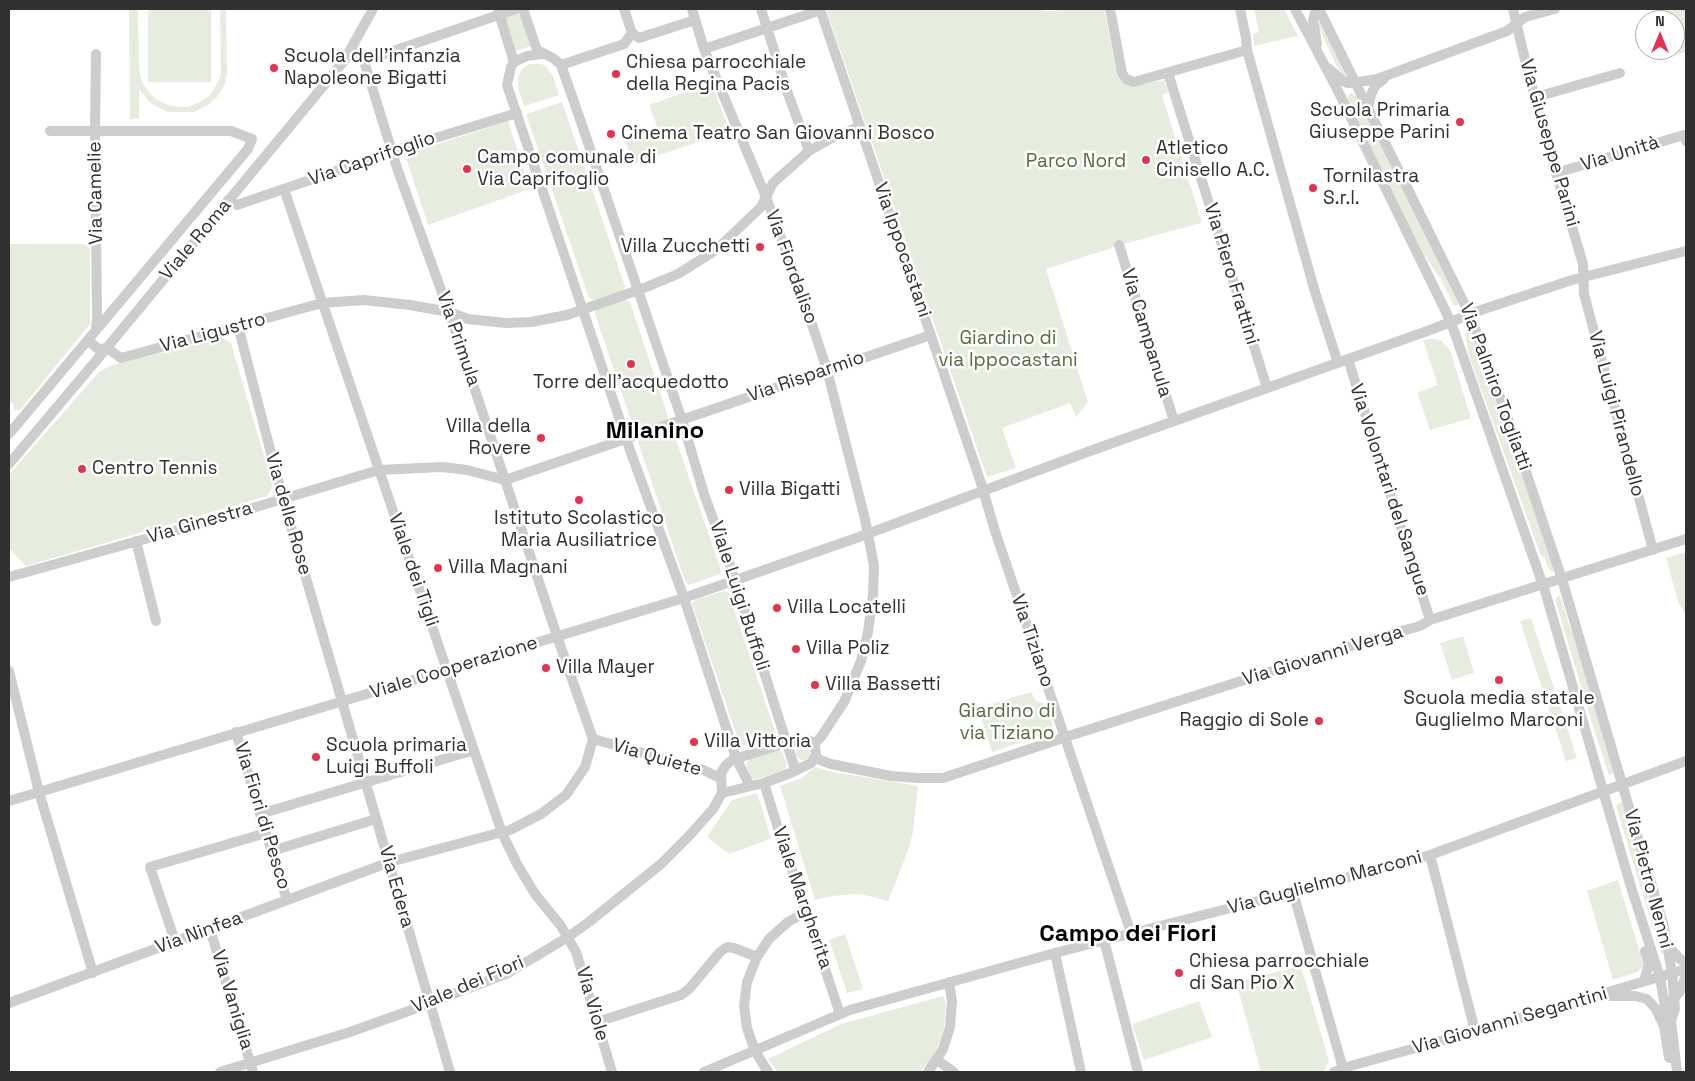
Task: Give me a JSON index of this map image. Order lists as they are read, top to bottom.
{
  "streets": {
    "street": [
      "Via Giuseppe Parini",
      "Via Unità",
      "Via Caprifoglio",
      "Via Camelie",
      "Viale Roma",
      "Via Ippocastani",
      "Via Fiordaliso",
      "Via Piero Frattini",
      "Via Ligustro",
      "Via Campanula",
      "Via Primula",
      "Via Risparmio",
      "Via Palmiro Togliatti",
      "Via Luigi Pirandello",
      "Via Volontari del Sangue",
      "Via delle Rose",
      "Via Ginestra",
      "Viale dei Tigli",
      "Viale Luigi Buffoli",
      "Via Tiziano",
      "Via Giovanni Verga",
      "Viale Cooperazione",
      "Via Quiete",
      "Via Fiori di Pesco",
      "Via Pietro Nenni",
      "Via Guglielmo Marconi",
      "Via Edera",
      "Viale Margherita",
      "Via Ninfea",
      "Viale dei Fiori",
      "Via Vaniglia",
      "Via Viole",
      "Via Giovanni Segantini"
    ]
  },
  "crossings": [
    ["Via Giuseppe Parini", "Via Unità"],
    ["Via Giuseppe Parini", "Via Luigi Pirandello"],
    ["Via Giuseppe Parini", "Viale Cooperazione"],
    ["Via Caprifoglio", "Viale Roma"],
    ["Via Caprifoglio", "Via Primula"],
    ["Via Caprifoglio", "Viale dei Tigli"],
    ["Via Camelie", "Viale Roma"],
    ["Viale Roma", "Via Ligustro"],
    ["Viale Roma", "Via Primula"],
    ["Via Ippocastani", "Via Risparmio"],
    ["Via Ippocastani", "Via Tiziano"],
    ["Via Ippocastani", "Viale Cooperazione"],
    ["Via Fiordaliso", "Via Risparmio"],
    ["Via Fiordaliso", "Viale Cooperazione"],
    ["Via Piero Frattini", "Viale Cooperazione"],
    ["Via Ligustro", "Via Primula"],
    ["Via Ligustro", "Via delle Rose"],
    ["Via Ligustro", "Viale dei Tigli"],
    ["Via Campanula", "Viale Cooperazione"],
    ["Via Primula", "Via Ginestra"],
    ["Via Primula", "Viale Cooperazione"],
    ["Via Primula", "Via Quiete"],
    ["Via Primula", "Via Ninfea"],
    ["Via Risparmio", "Viale Luigi Buffoli"],
    ["Via Palmiro Togliatti", "Via Giovanni Verga"],
    ["Via Palmiro Togliatti", "Viale Cooperazione"],
    ["Via Palmiro Togliatti", "Via Pietro Nenni"],
    ["Via Palmiro Togliatti", "Via Guglielmo Marconi"],
    ["Via Luigi Pirandello", "Via Giovanni Verga"],
    ["Via Luigi Pirandello", "Viale Cooperazione"],
    ["Via Volontari del Sangue", "Via Giovanni Verga"],
    ["Via Volontari del Sangue", "Viale Cooperazione"],
    ["Via delle Rose", "Via Ginestra"],
    ["Via delle Rose", "Viale Cooperazione"],
    ["Via delle Rose", "Via Edera"],
    ["Via Ginestra", "Viale dei Tigli"],
    ["Viale dei Tigli", "Viale Cooperazione"],
    ["Viale dei Tigli", "Via Ninfea"],
    ["Viale dei Tigli", "Viale dei Fiori"],
    ["Viale dei Tigli", "Via Viole"],
    ["Viale Luigi Buffoli", "Viale Cooperazione"],
    ["Via Tiziano", "Via Giovanni Verga"],
    ["Via Tiziano", "Viale Cooperazione"],
    ["Via Tiziano", "Via Guglielmo Marconi"],
    ["Viale Cooperazione", "Via Fiori di Pesco"],
    ["Viale Cooperazione", "Via Edera"],
    ["Via Quiete", "Via Ninfea"],
    ["Via Fiori di Pesco", "Via Ninfea"],
    ["Via Pietro Nenni", "Via Guglielmo Marconi"],
    ["Via Pietro Nenni", "Via Giovanni Segantini"],
    ["Via Guglielmo Marconi", "Viale Margherita"],
    ["Via Edera", "Via Ninfea"],
    ["Via Edera", "Viale dei Fiori"],
    ["Via Ninfea", "Via Vaniglia"],
    ["Viale dei Fiori", "Via Vaniglia"],
    ["Viale dei Fiori", "Via Viole"]
  ],
  "districts": ["Milanino", "Campo dei Fiori"],
  "parks": ["Parco Nord", "Giardino di via Ippocastani", "Giardino di via Tiziano"],
  "places": [
    "Scuola dell'infanzia Napoleone Bigatti",
    "Chiesa parrocchiale della Regina Pacis",
    "Scuola Primaria Giuseppe Parini",
    "Cinema Teatro San Giovanni Bosco",
    "Atletico Cinisello A.C.",
    "Campo comunale di Via Caprifoglio",
    "Tornilastra S.r.l.",
    "Villa Zucchetti",
    "Torre dell'acquedotto",
    "Villa della Rovere",
    "Centro Tennis",
    "Villa Bigatti",
    "Istituto Scolastico Maria Ausiliatrice",
    "Villa Magnani",
    "Villa Locatelli",
    "Villa Poliz",
    "Villa Mayer",
    "Scuola media statale Guglielmo Marconi",
    "Villa Bassetti",
    "Raggio di Sole",
    "Villa Vittoria",
    "Scuola primaria Luigi Buffoli",
    "Chiesa parrocchiale di San Pio X"
  ],
  "north": "top"
}
